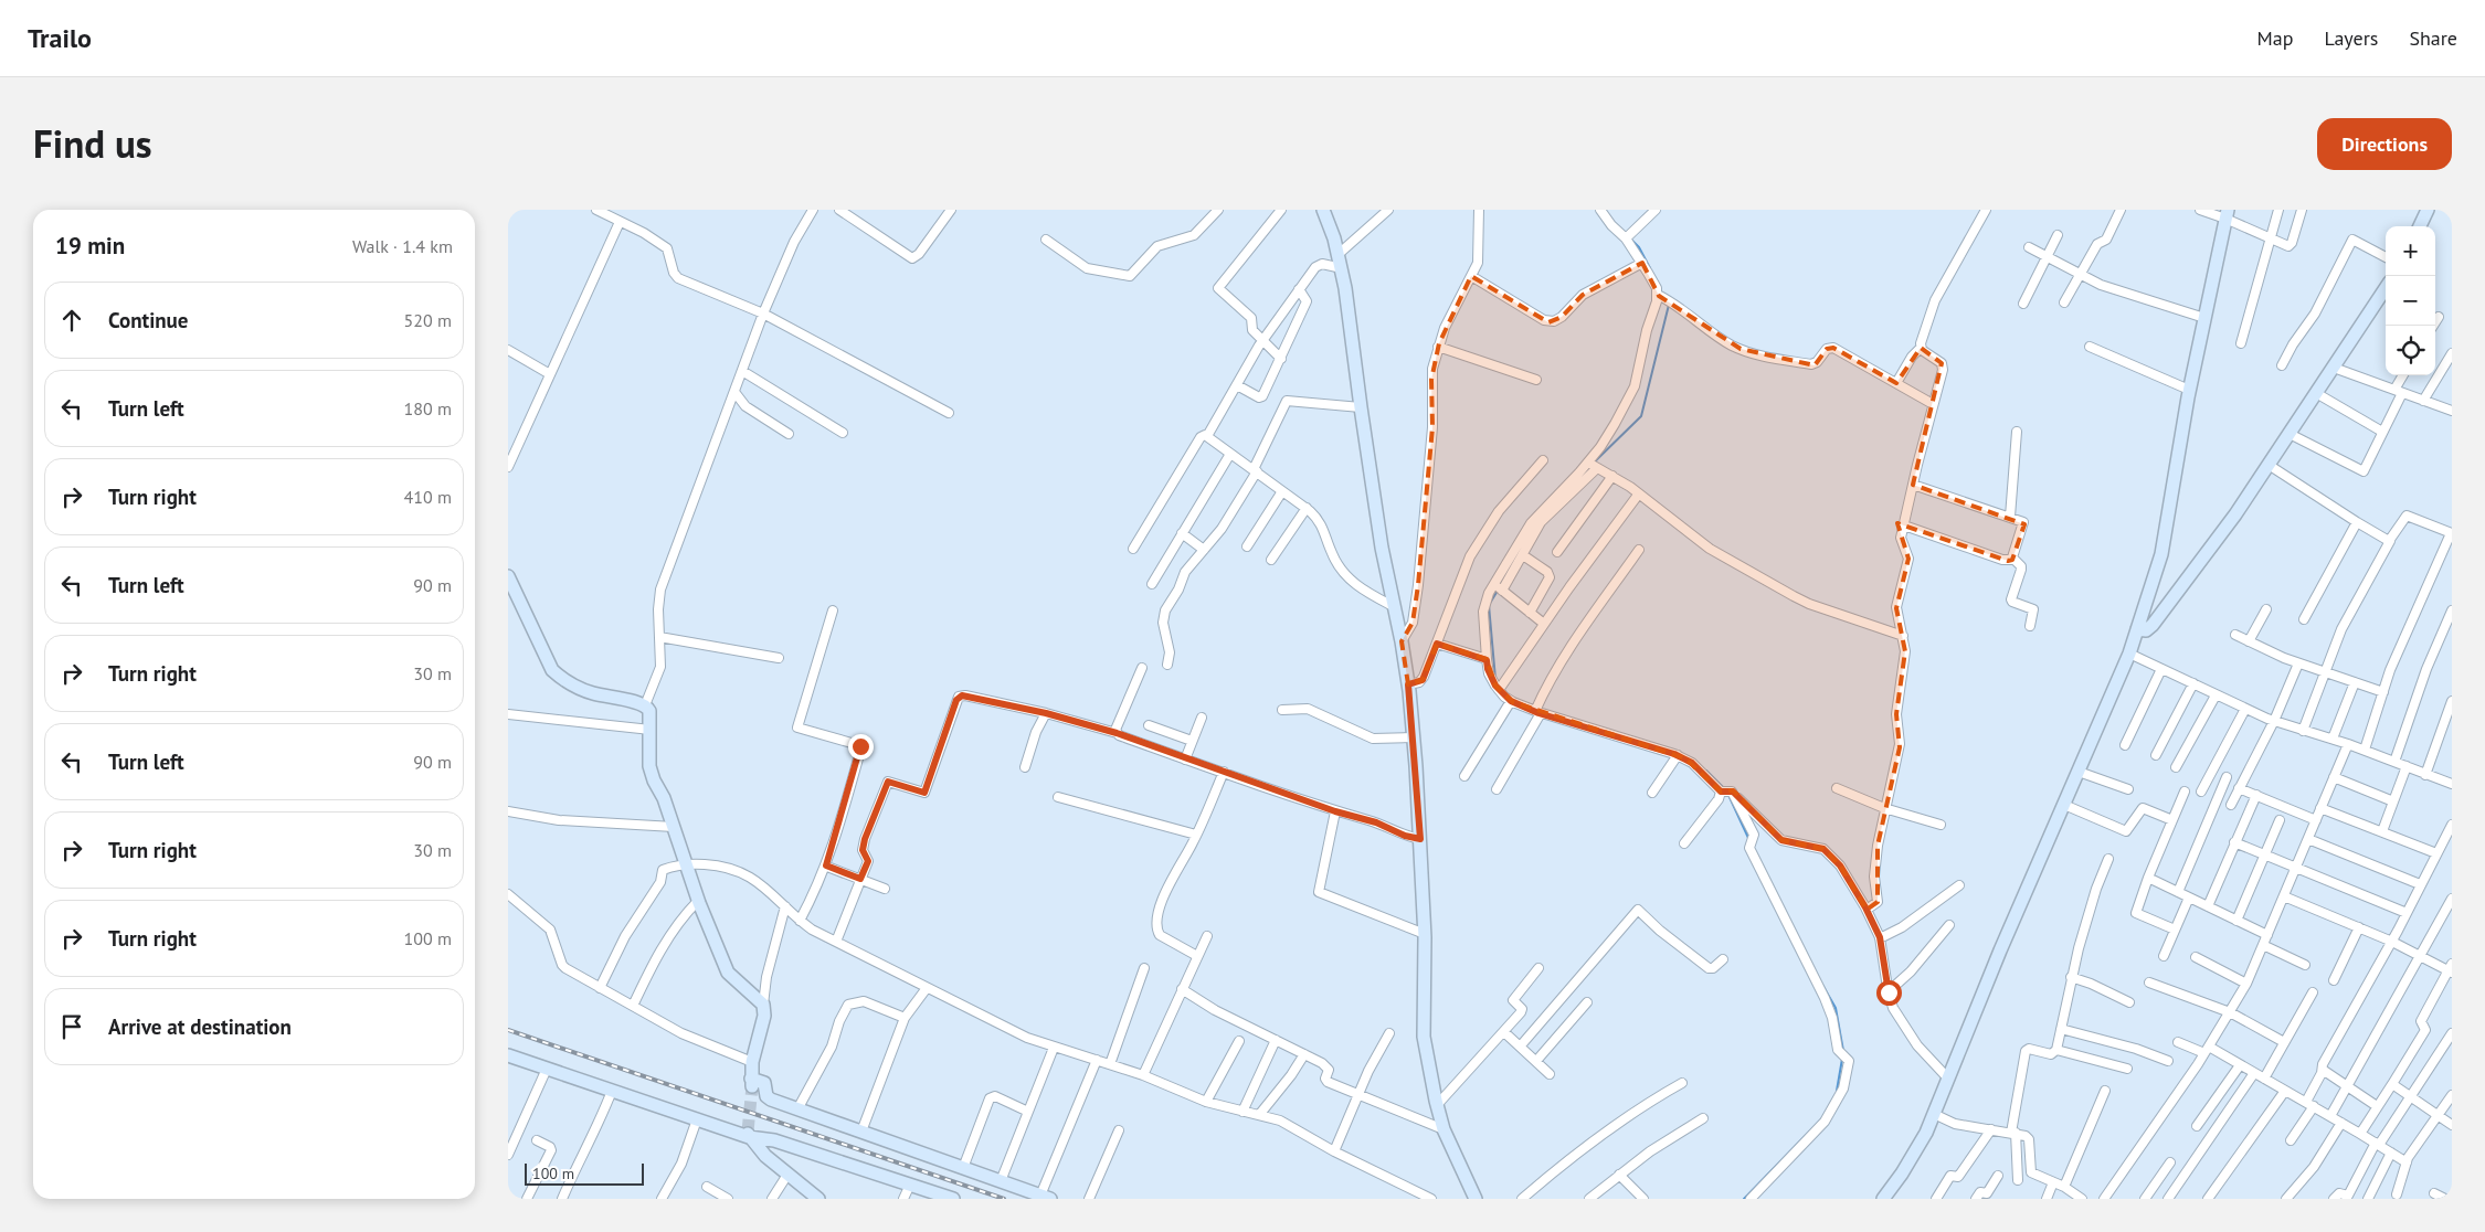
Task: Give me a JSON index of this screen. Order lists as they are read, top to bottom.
{
  "scale_bar": "100 m",
  "page": {
    "header": "Trailo",
    "nav": ["Map", "Layers", "Share"],
    "title": "Find us",
    "buttons": "Directions",
    "heading": ["19 min", "Walk · 1.4 km"],
    "map_buttons": ["+", "−"],
    "list": [
      ["Continue", "520 m"],
      ["Turn left", "180 m"],
      ["Turn right", "410 m"],
      ["Turn left", "90 m"],
      ["Turn right", "30 m"],
      ["Turn left", "90 m"],
      ["Turn right", "30 m"],
      ["Turn right", "100 m"],
      "Arrive at destination"
    ],
    "scale": "100 m"
  }
}
